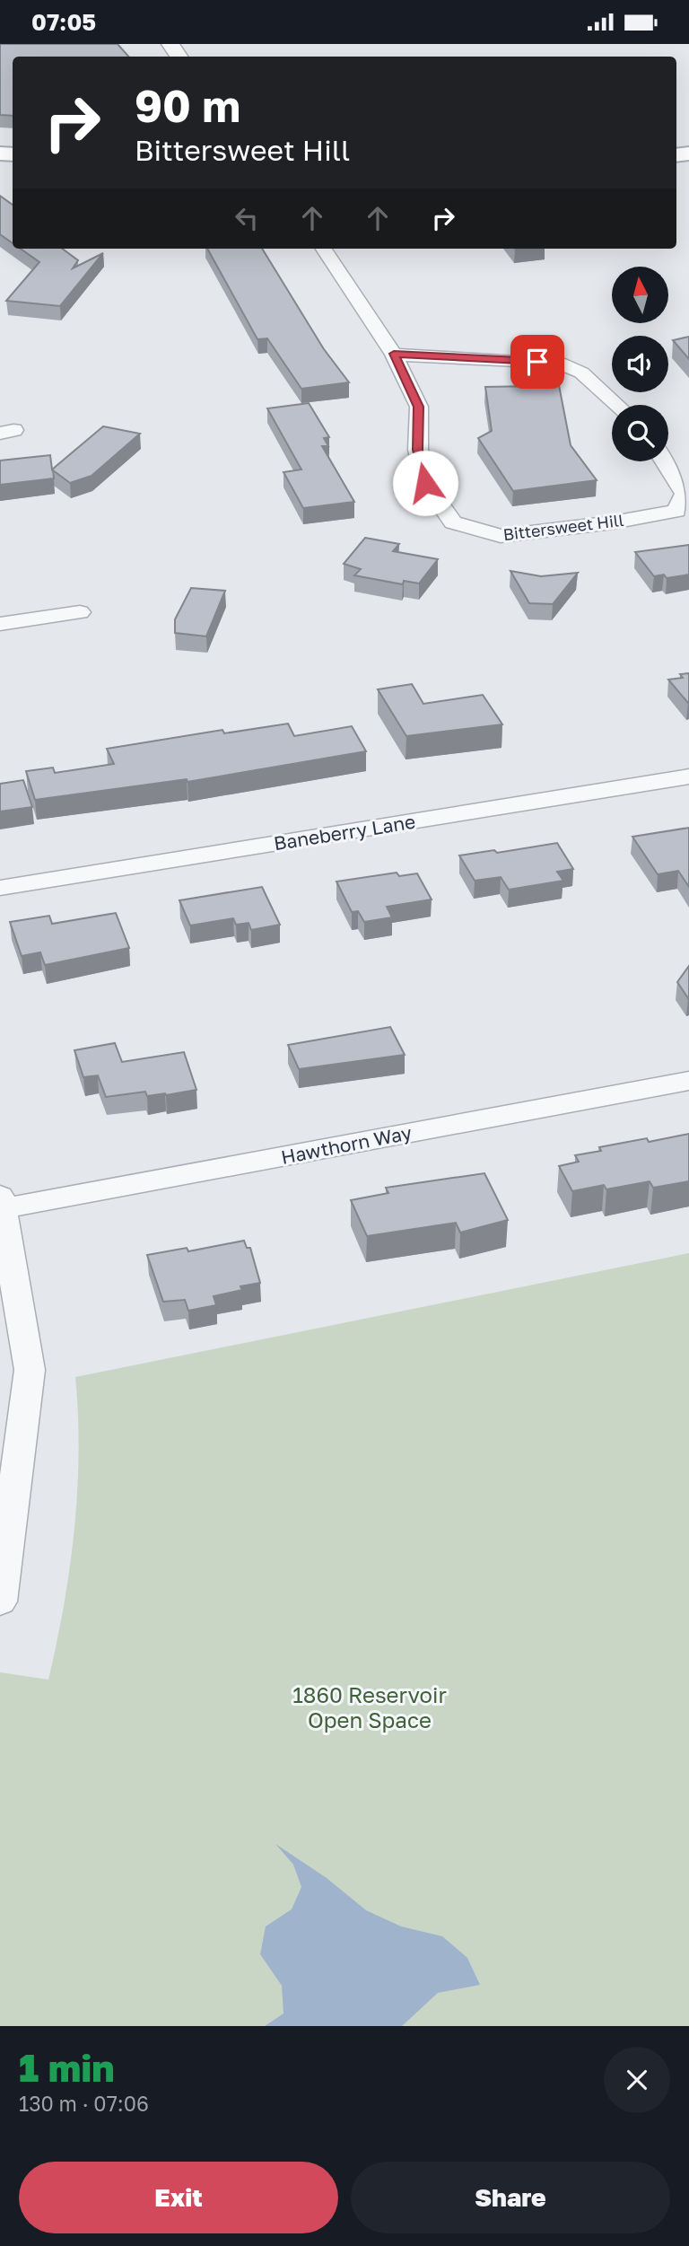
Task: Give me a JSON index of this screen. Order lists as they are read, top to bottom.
{
  "streets": {
    "street": ["Bittersweet Hill", "Baneberry Lane", "Hawthorn Way"]
  },
  "parks": ["1860 Reservoir Open Space"],
  "north": "top",
  "page": {
    "status": "07:05",
    "turn": ["90 m", "Bittersweet Hill"],
    "heading": ["1 min", "130 m · 07:06"],
    "buttons": ["Exit", "Share"]
  }
}
